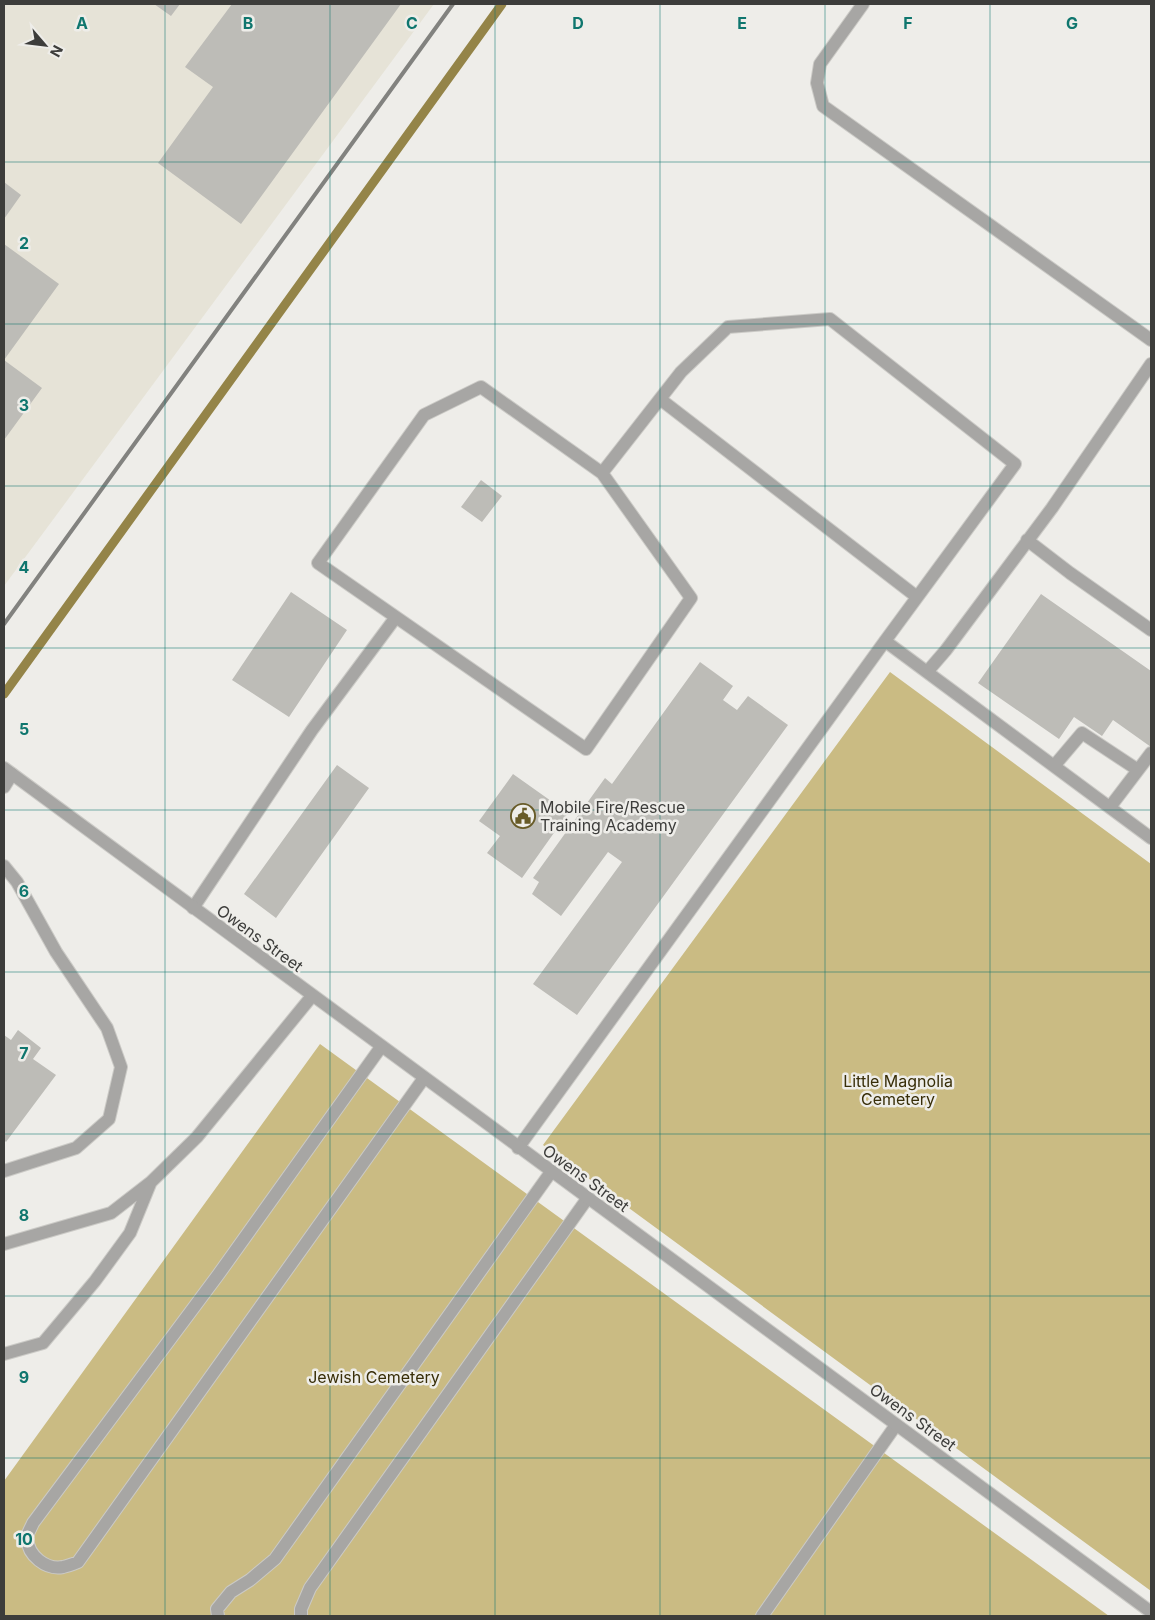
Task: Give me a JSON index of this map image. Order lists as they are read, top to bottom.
{
  "streets": {
    "street": ["Owens Street"]
  },
  "parks": ["Little Magnolia Cemetery", "Jewish Cemetery"],
  "places": {
    "public building": ["Mobile Fire/Rescue Training Academy"]
  },
  "north": "bottom right",
  "grid": {
    "columns": [
      "A",
      "B",
      "C",
      "D",
      "E",
      "F",
      "G"
    ],
    "rows": [
      "2",
      "3",
      "4",
      "5",
      "6",
      "7",
      "8",
      "9",
      "10"
    ]
  }
}
